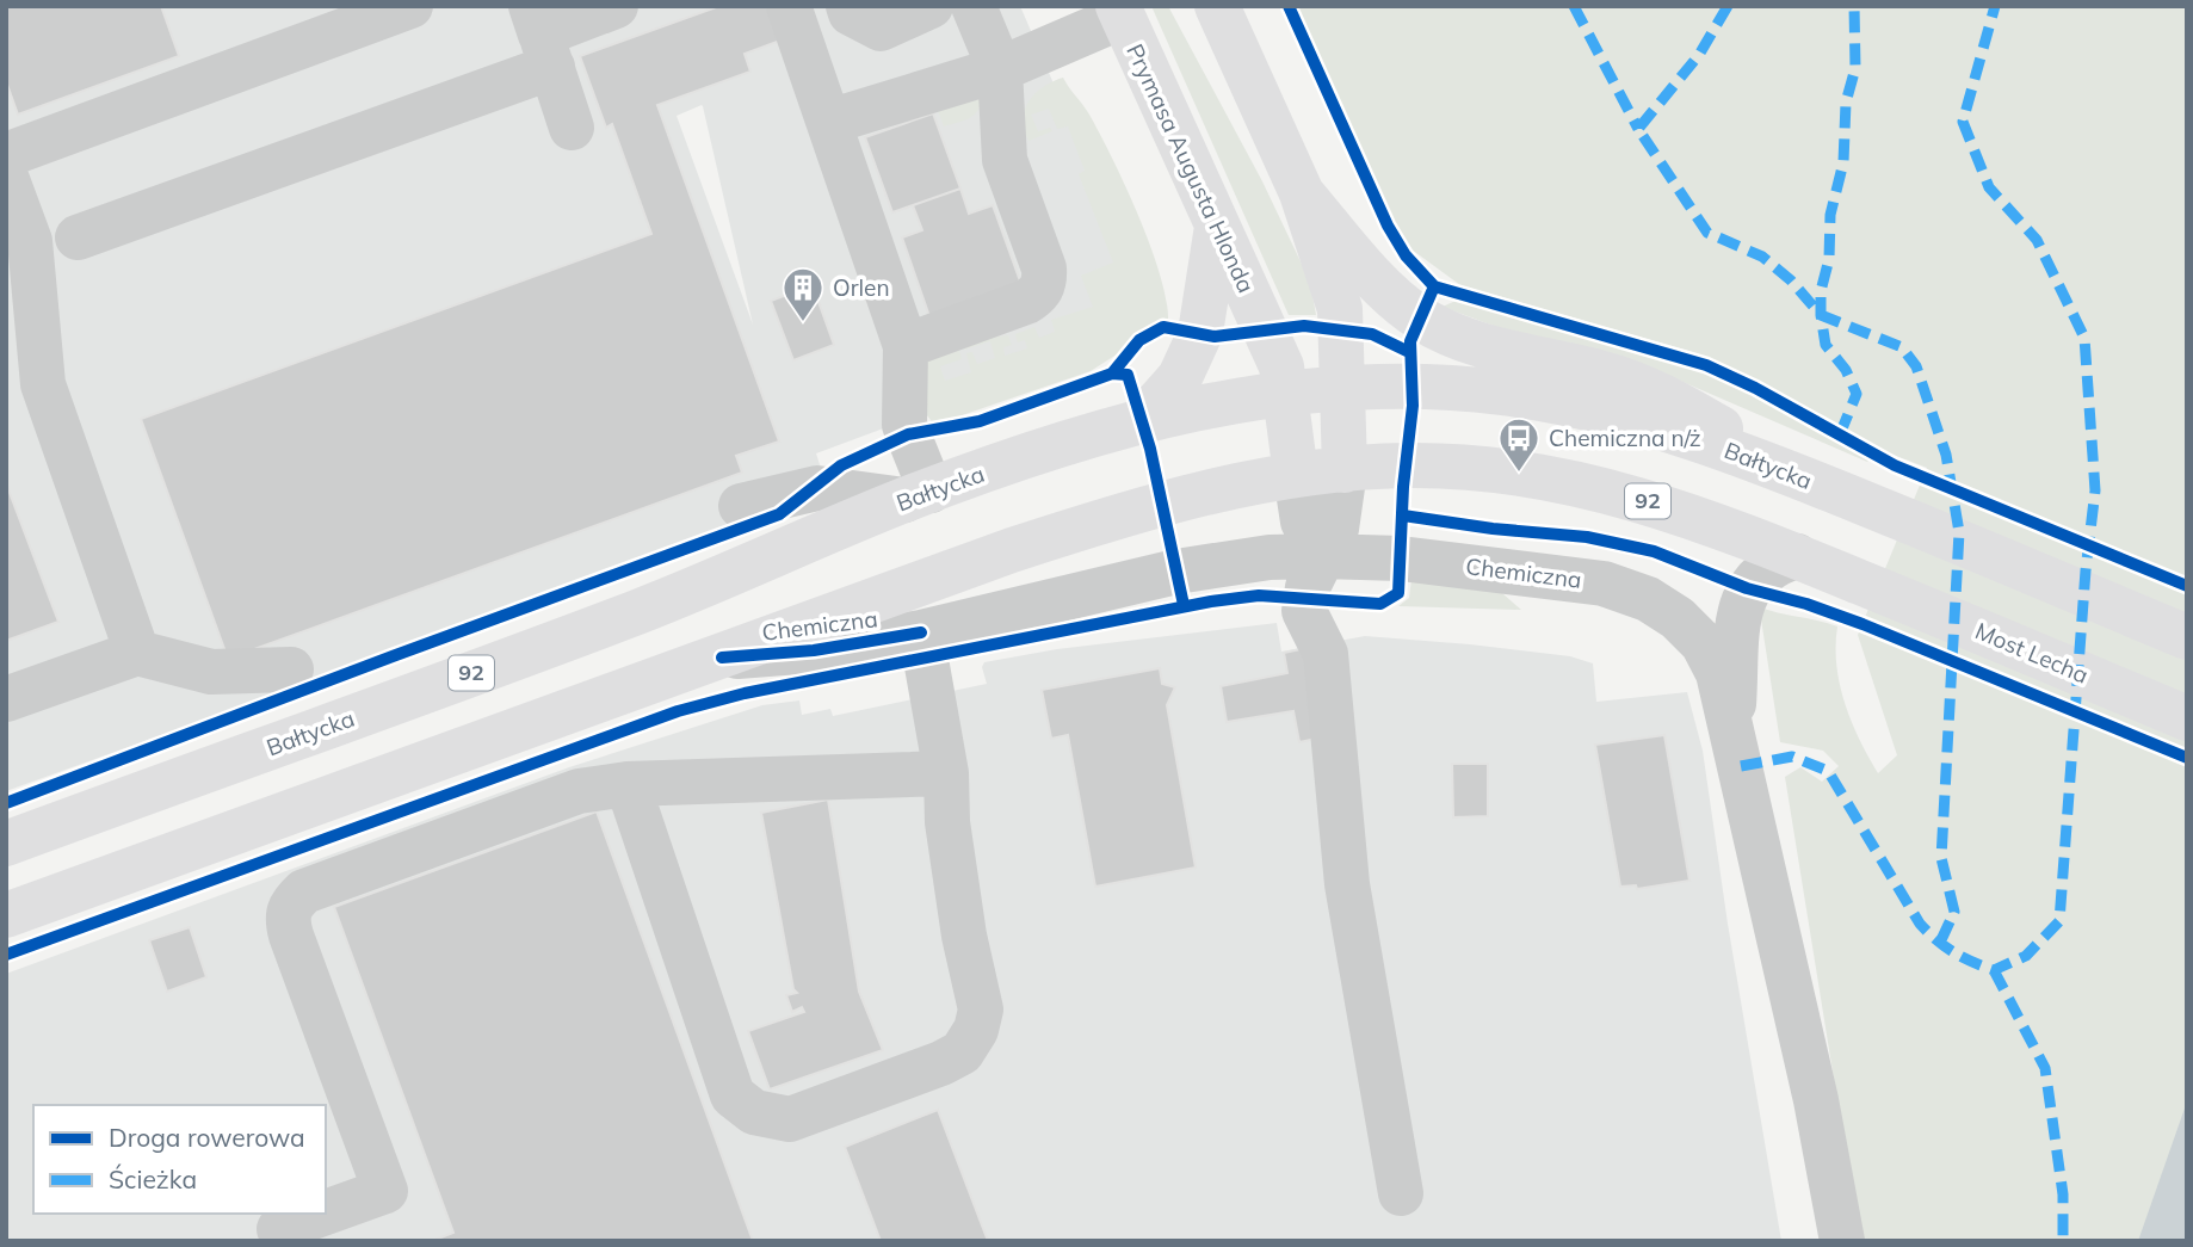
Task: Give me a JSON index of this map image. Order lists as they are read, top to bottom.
{
  "streets": {
    "main road": [
      "Prymasa Augusta Hlonda",
      "Bałtycka",
      "92",
      "Most Lecha"
    ],
    "street": ["Chemiczna"]
  },
  "crossings": [
    ["Prymasa Augusta Hlonda", "Bałtycka"],
    ["Prymasa Augusta Hlonda", "92"],
    ["92", "Chemiczna"],
    ["92", "Most Lecha"]
  ],
  "places": {
    "building": ["Orlen"],
    "bus stop": ["Chemiczna n/ż"]
  },
  "legend": ["Droga rowerowa", "Ścieżka"]
}
